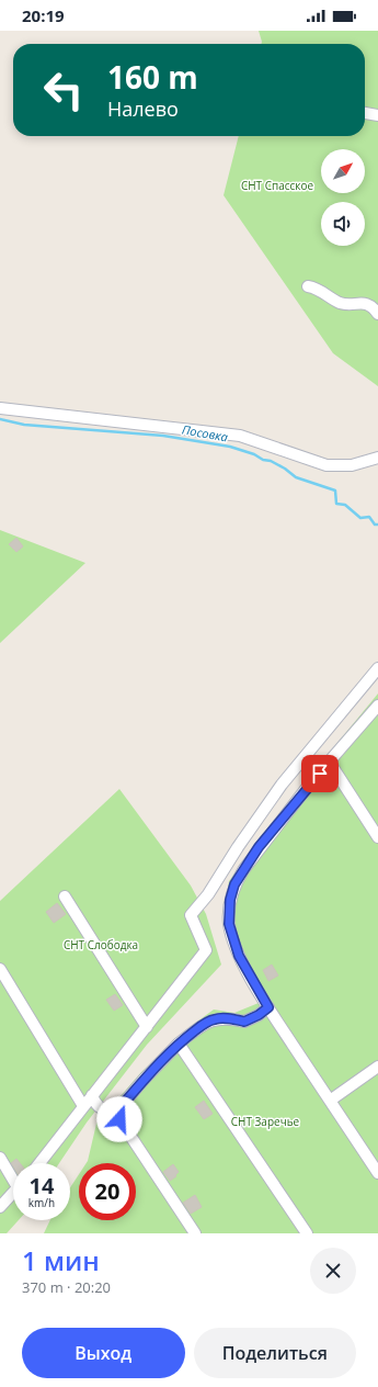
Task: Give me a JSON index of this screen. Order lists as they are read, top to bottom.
{
  "water": ["Посовка"],
  "parks": ["СНТ Спасское", "СНТ Слободка", "СНТ Заречье"],
  "north": "top right",
  "page": {
    "status": "20:19",
    "turn": ["160 m", "Налево"],
    "speed": "14 km/h",
    "limit": "20",
    "heading": ["1 мин", "370 m · 20:20"],
    "buttons": ["Выход", "Поделиться"]
  }
}
